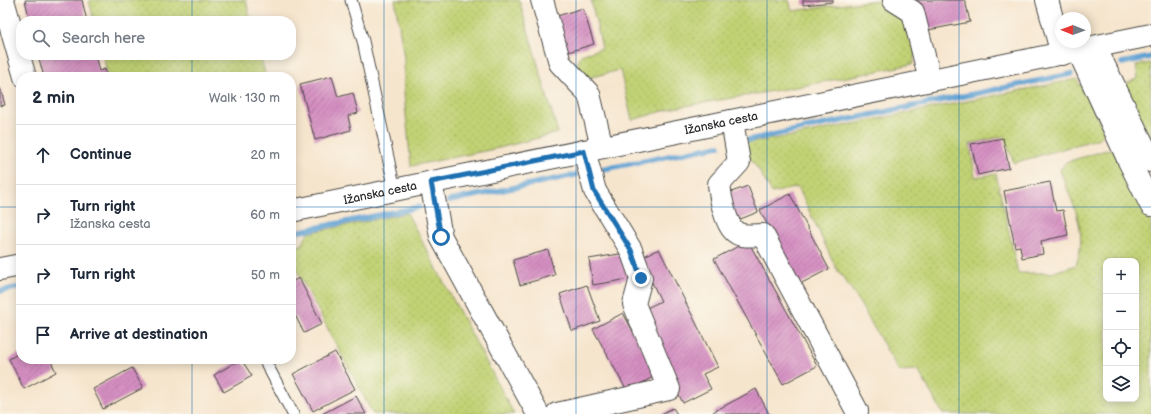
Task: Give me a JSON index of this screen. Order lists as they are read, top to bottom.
{
  "streets": {
    "street": ["Ižanska cesta"]
  },
  "north": "left",
  "page": {
    "search": "Search here",
    "heading": ["2 min", "Walk · 130 m"],
    "list": [
      ["Continue", "20 m"],
      ["Turn right", "Ižanska cesta", "60 m"],
      ["Turn right", "50 m"],
      "Arrive at destination"
    ],
    "map_buttons": ["+", "−"]
  }
}
